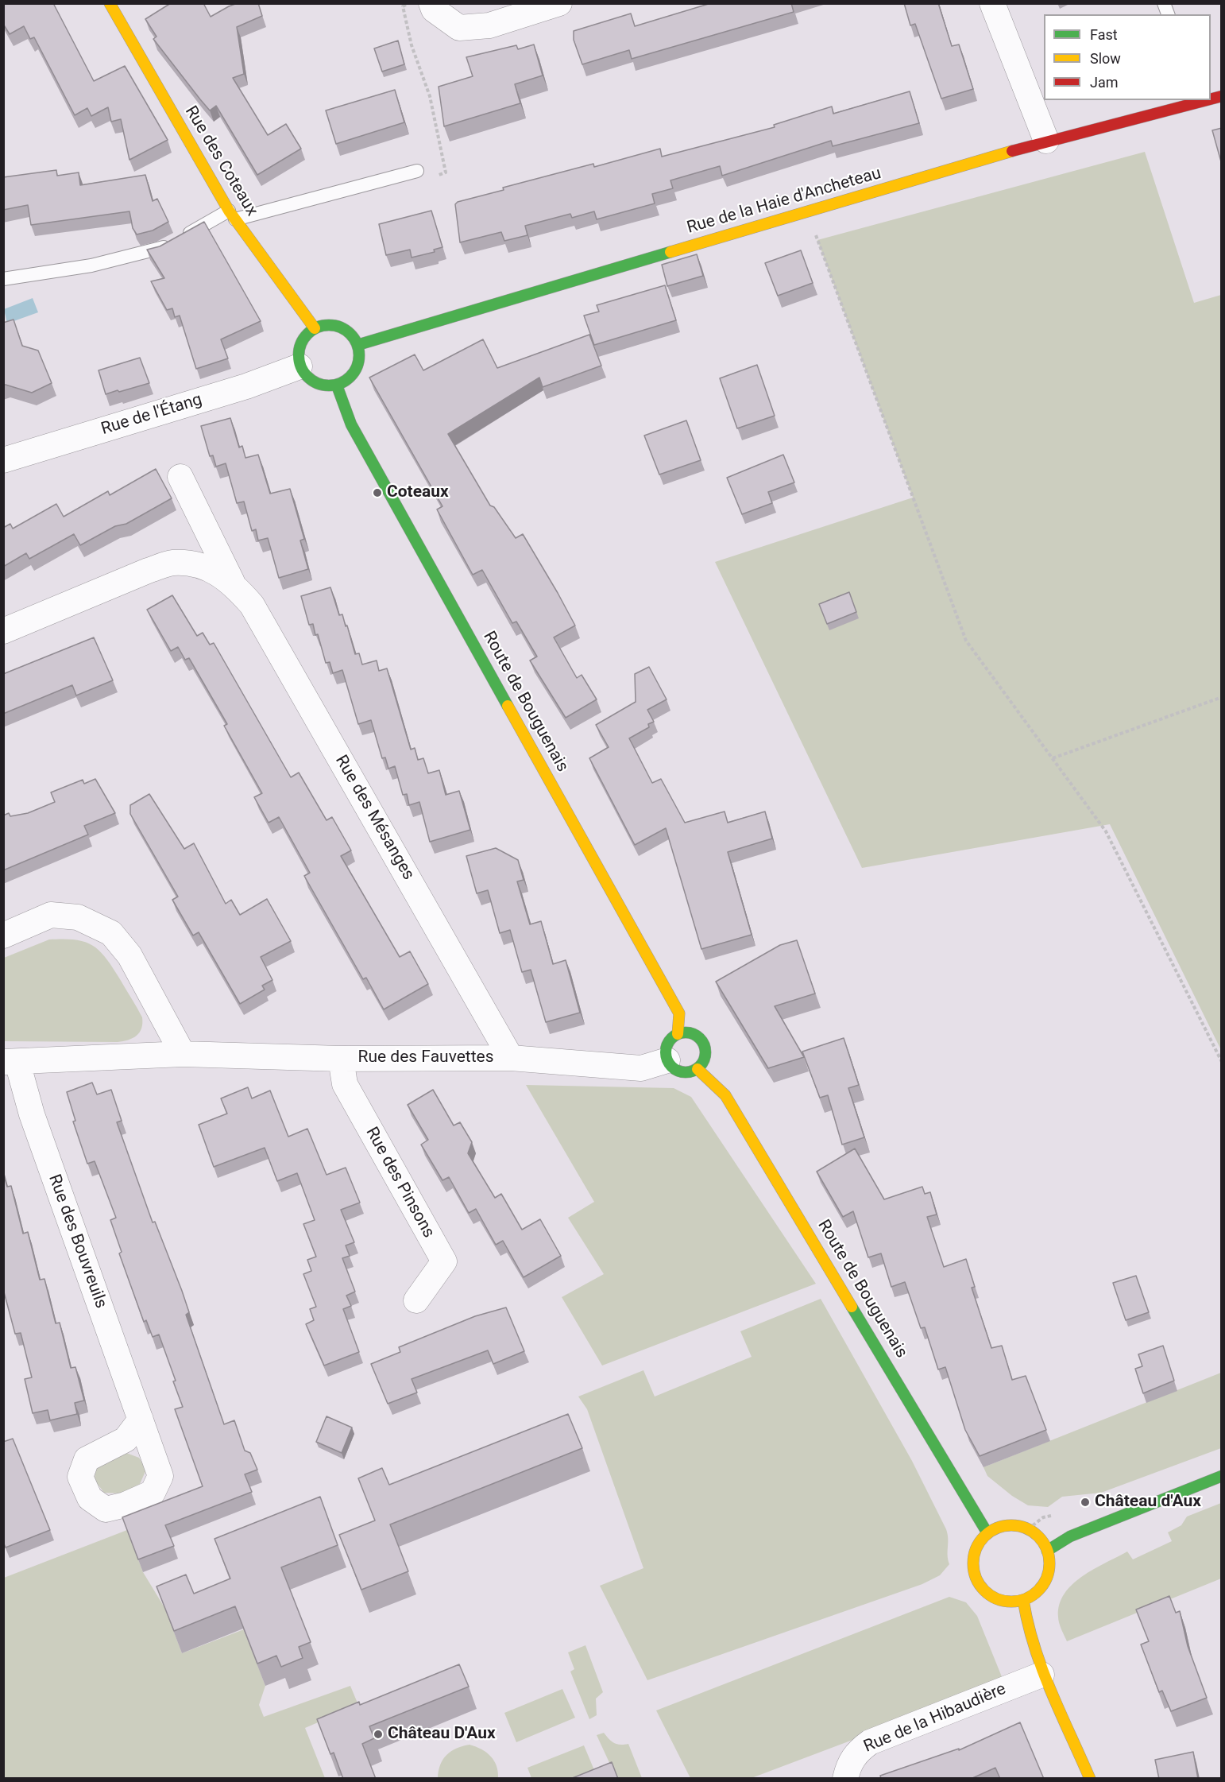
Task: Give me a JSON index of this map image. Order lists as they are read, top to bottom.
{
  "streets": {
    "street": [
      "Rue des Coteaux",
      "Rue de la Haie d'Ancheteau",
      "Rue de l'Étang",
      "Route de Bouguenais",
      "Rue des Mésanges",
      "Rue des Fauvettes",
      "Rue des Pinsons",
      "Rue des Bouvreuils",
      "Rue de la Hibaudière"
    ]
  },
  "crossings": [
    ["Rue des Coteaux", "Rue de la Haie d'Ancheteau"],
    ["Rue des Coteaux", "Rue de l'Étang"],
    ["Rue des Coteaux", "Route de Bouguenais"],
    ["Rue de la Haie d'Ancheteau", "Rue de l'Étang"],
    ["Rue de la Haie d'Ancheteau", "Route de Bouguenais"],
    ["Rue de l'Étang", "Route de Bouguenais"],
    ["Route de Bouguenais", "Rue des Fauvettes"],
    ["Rue des Mésanges", "Rue des Fauvettes"],
    ["Rue des Fauvettes", "Rue des Pinsons"],
    ["Rue des Fauvettes", "Rue des Bouvreuils"]
  ],
  "places": ["Coteaux", "Château d'Aux", "Château D'Aux"],
  "legend": ["Fast", "Slow", "Jam"]
}
